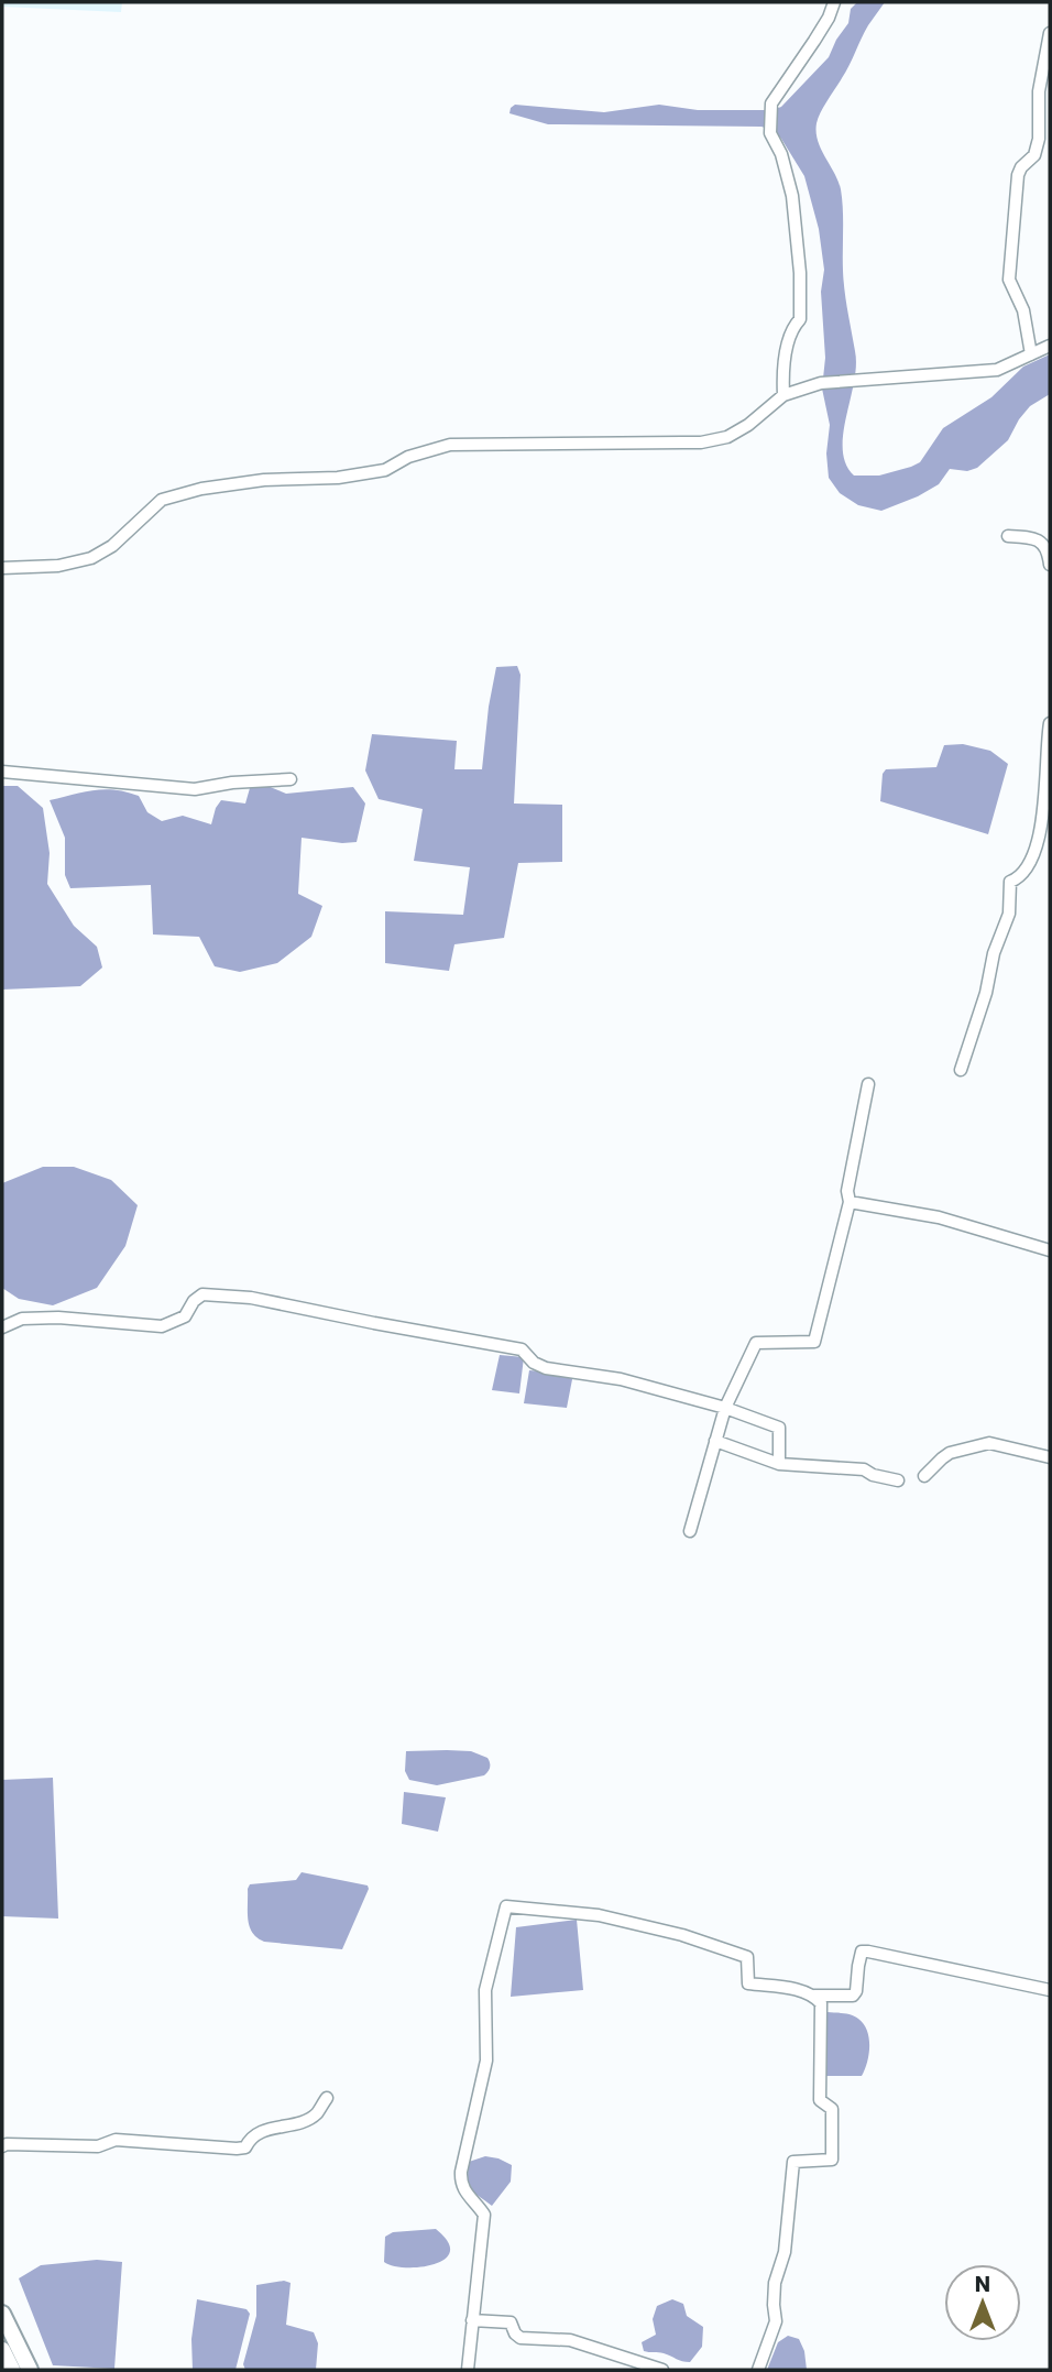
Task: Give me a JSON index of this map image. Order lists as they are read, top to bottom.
{
  "north": "top"
}
